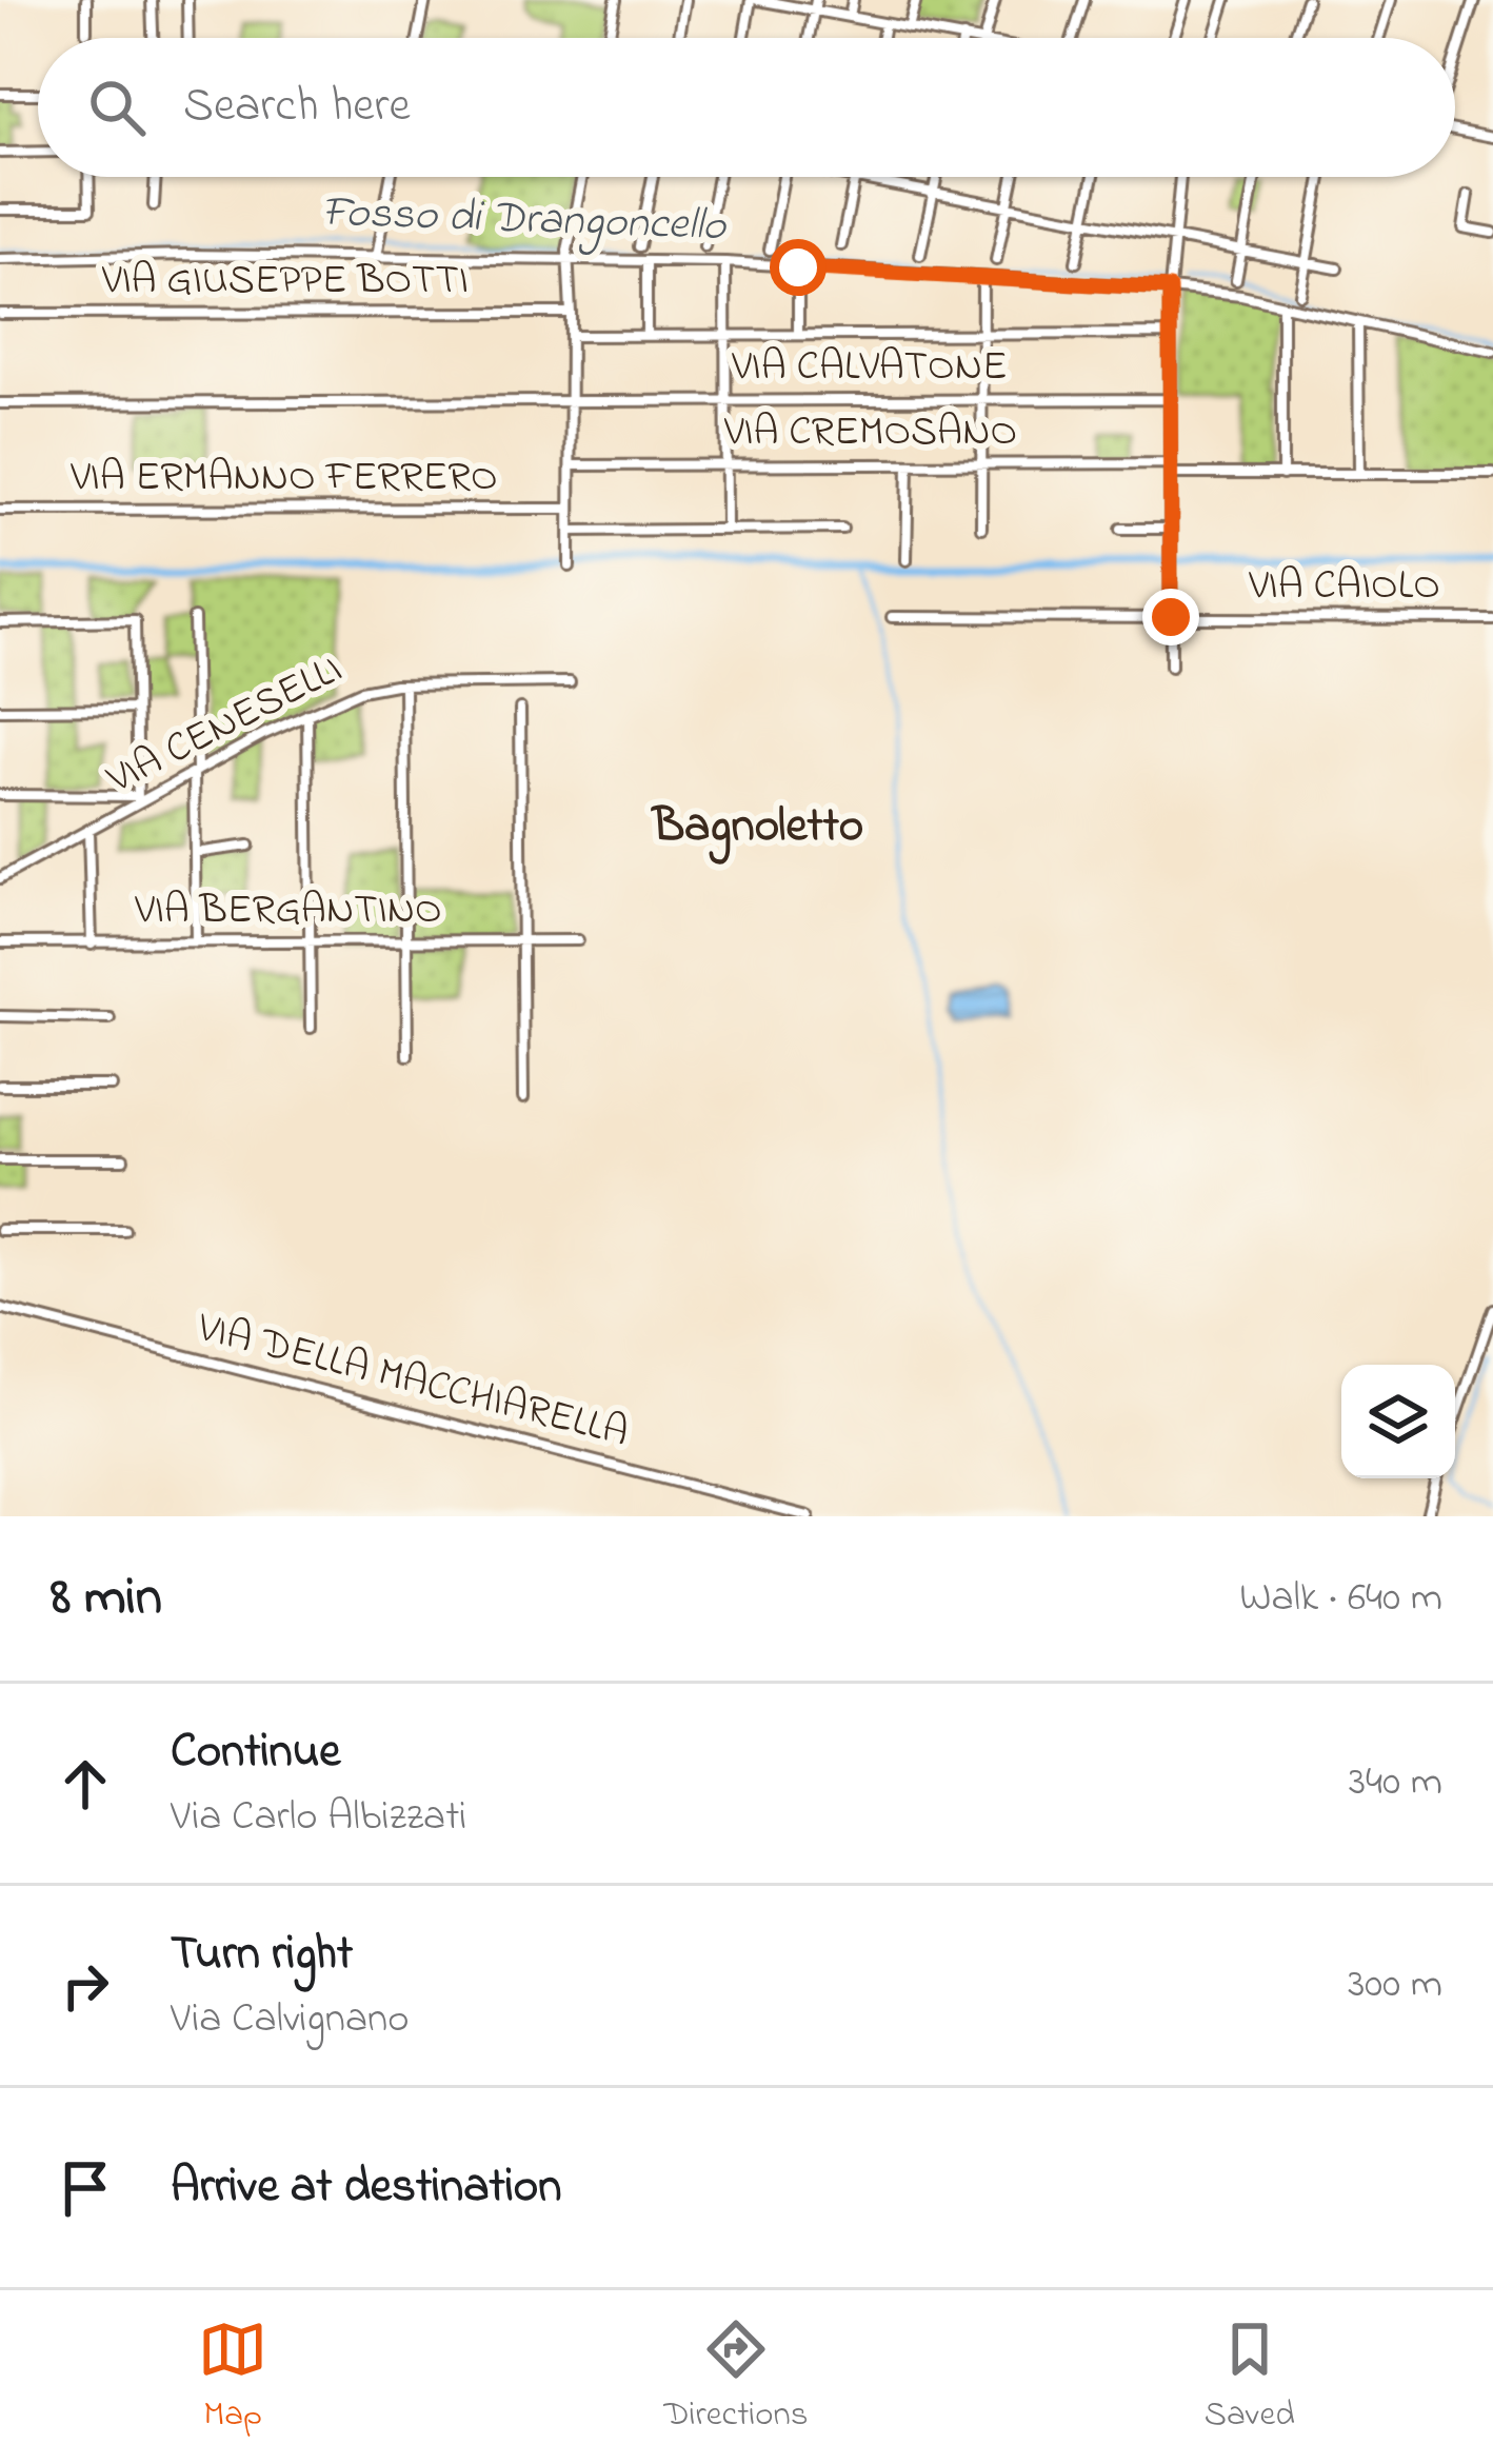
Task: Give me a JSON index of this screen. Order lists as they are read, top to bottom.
{
  "streets": {
    "street": [
      "VIA GIUSEPPE BOTTI",
      "VIA CALVATONE",
      "VIA CREMOSANO",
      "VIA ERMANNO FERRERO",
      "VIA CAIOLO",
      "VIA CENESELLI",
      "VIA BERGANTINO",
      "VIA DELLA MACCHIARELLA"
    ]
  },
  "districts": ["Bagnoletto"],
  "water": ["Fosso di Drangoncello"],
  "page": {
    "search": "Search here",
    "heading": ["8 min", "Walk · 640 m"],
    "list": [
      ["Continue", "Via Carlo Albizzati", "340 m"],
      ["Turn right", "Via Calvignano", "300 m"],
      "Arrive at destination"
    ],
    "nav": ["Map", "Directions", "Saved"]
  }
}
